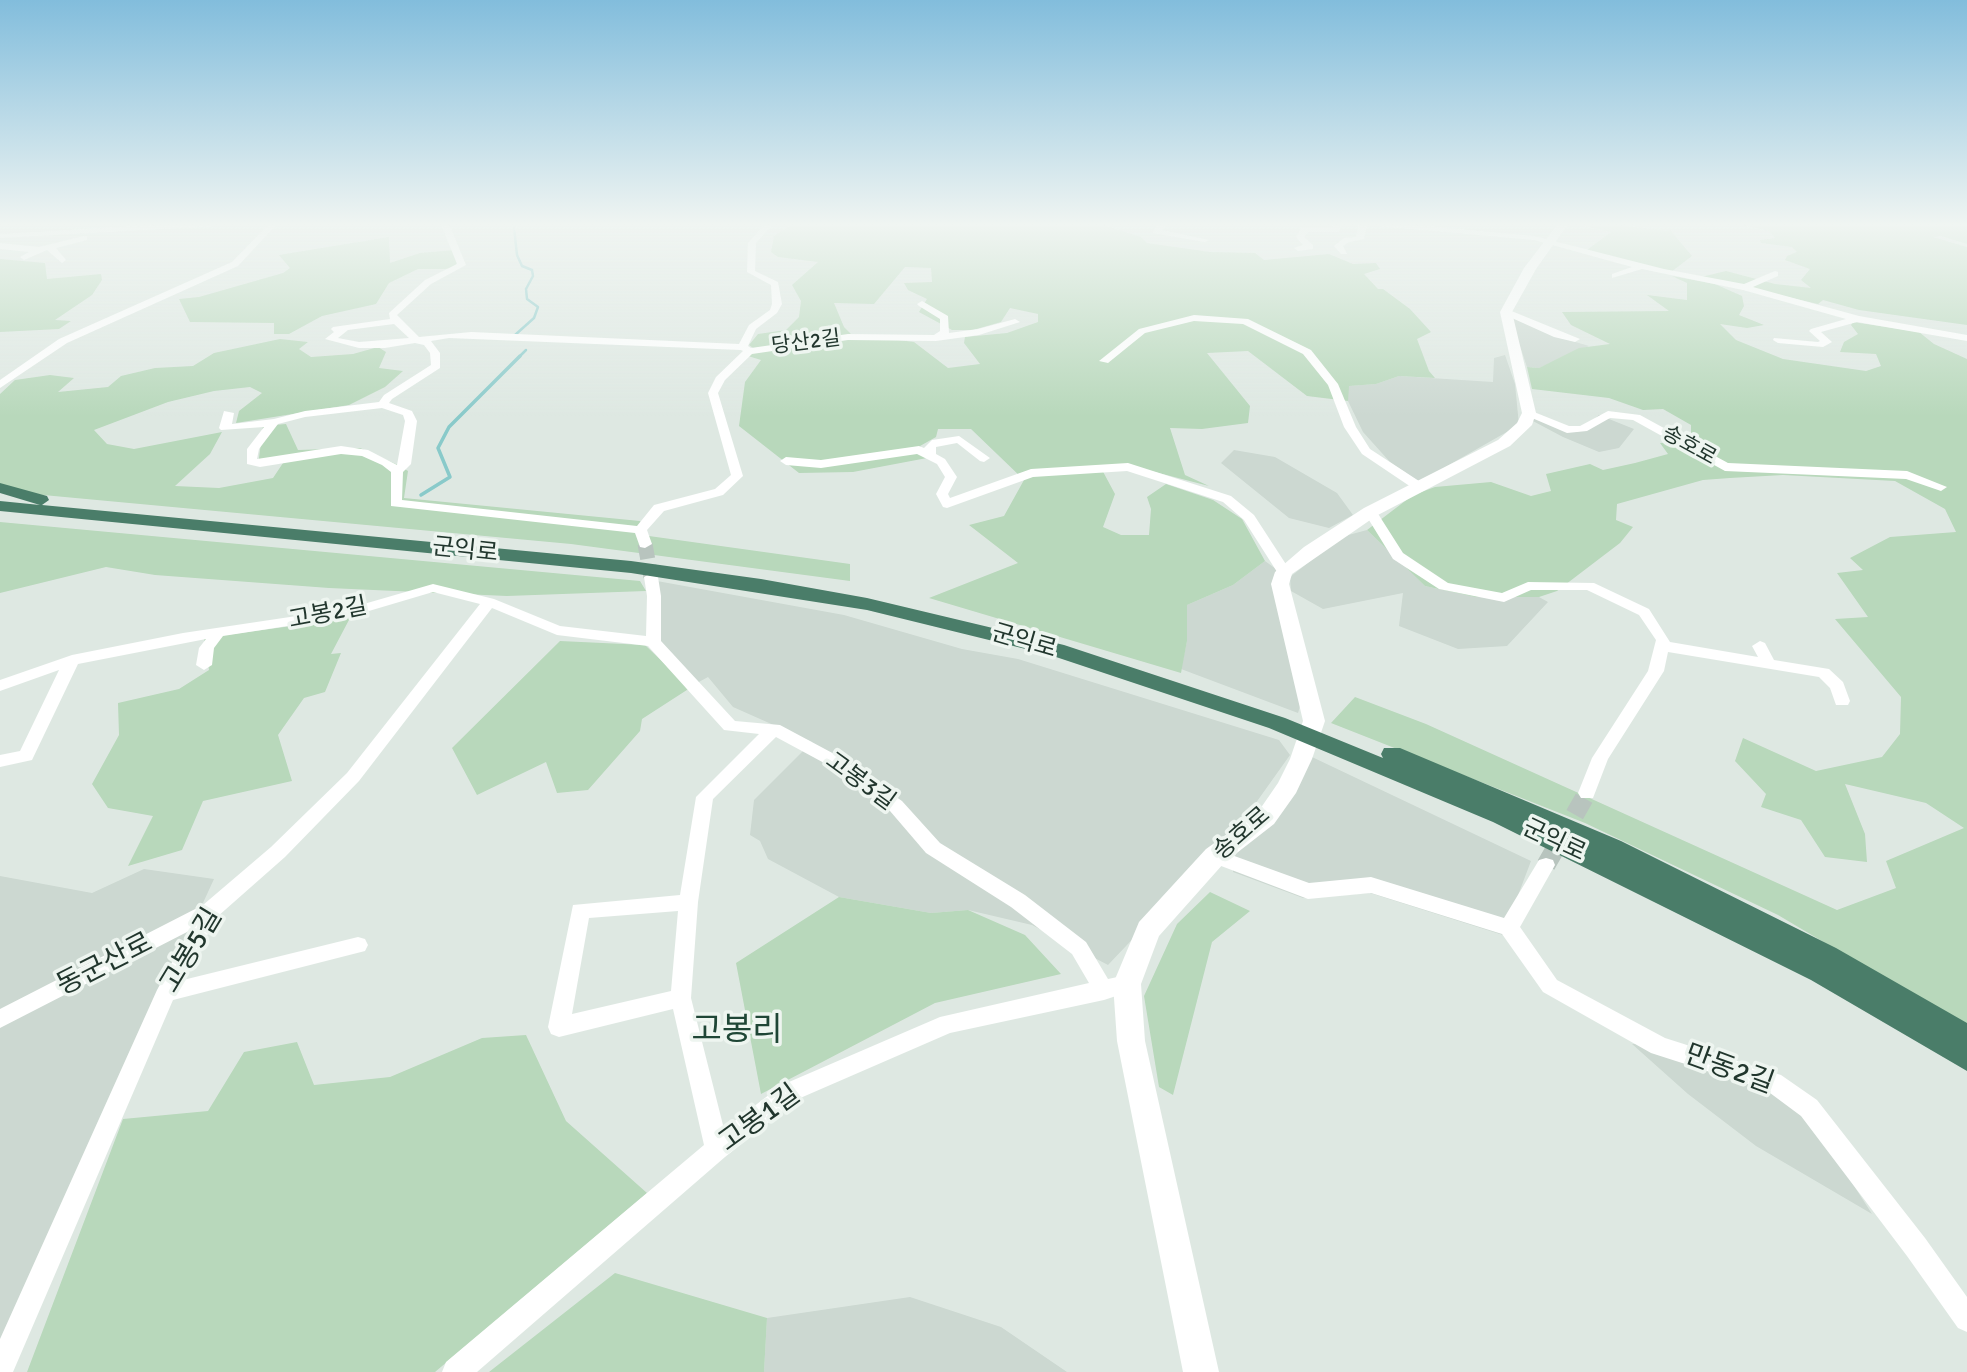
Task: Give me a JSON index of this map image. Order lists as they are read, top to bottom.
{
  "streets": {
    "highway": ["군익로"],
    "main road": ["송호로"],
    "street": [
      "당산2길",
      "고봉2길",
      "고봉3길",
      "고봉5길",
      "동군산로",
      "만동2길",
      "고봉1길"
    ]
  },
  "crossings": [
    ["송호로", "고봉1길"],
    ["고봉2길", "고봉3길"],
    ["고봉2길", "고봉5길"],
    ["고봉3길", "고봉1길"],
    ["고봉5길", "동군산로"]
  ],
  "districts": ["고봉리"]
}
